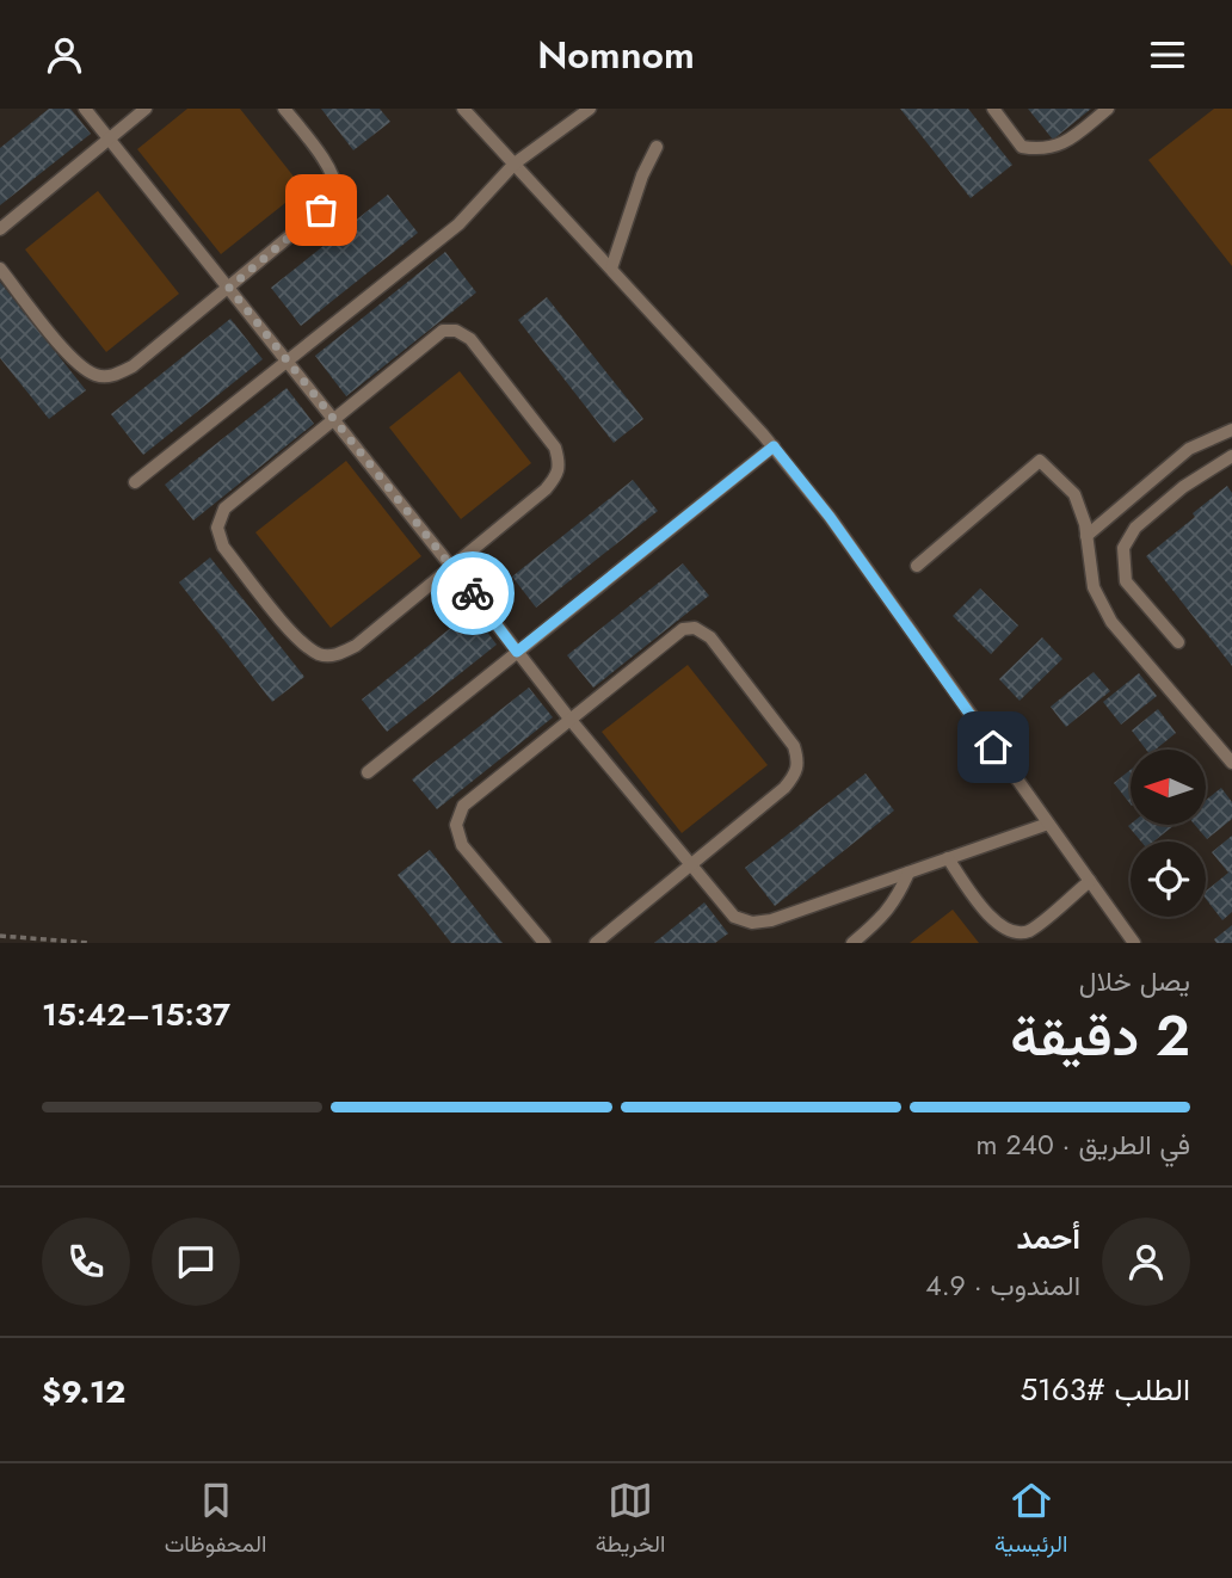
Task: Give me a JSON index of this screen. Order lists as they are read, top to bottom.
{
  "north": "left",
  "page": {
    "header": "Nomnom",
    "heading": ["2 دقيقة", "يصل خلال", "15:37–15:42"],
    "panel": [
      "أحمد",
      "المندوب · 4.9",
      "الطلب #5163",
      "$9.12"
    ],
    "bar": "في الطريق · 240 m",
    "tabs": ["الرئيسية", "الخريطة", "المحفوظات"]
  }
}
